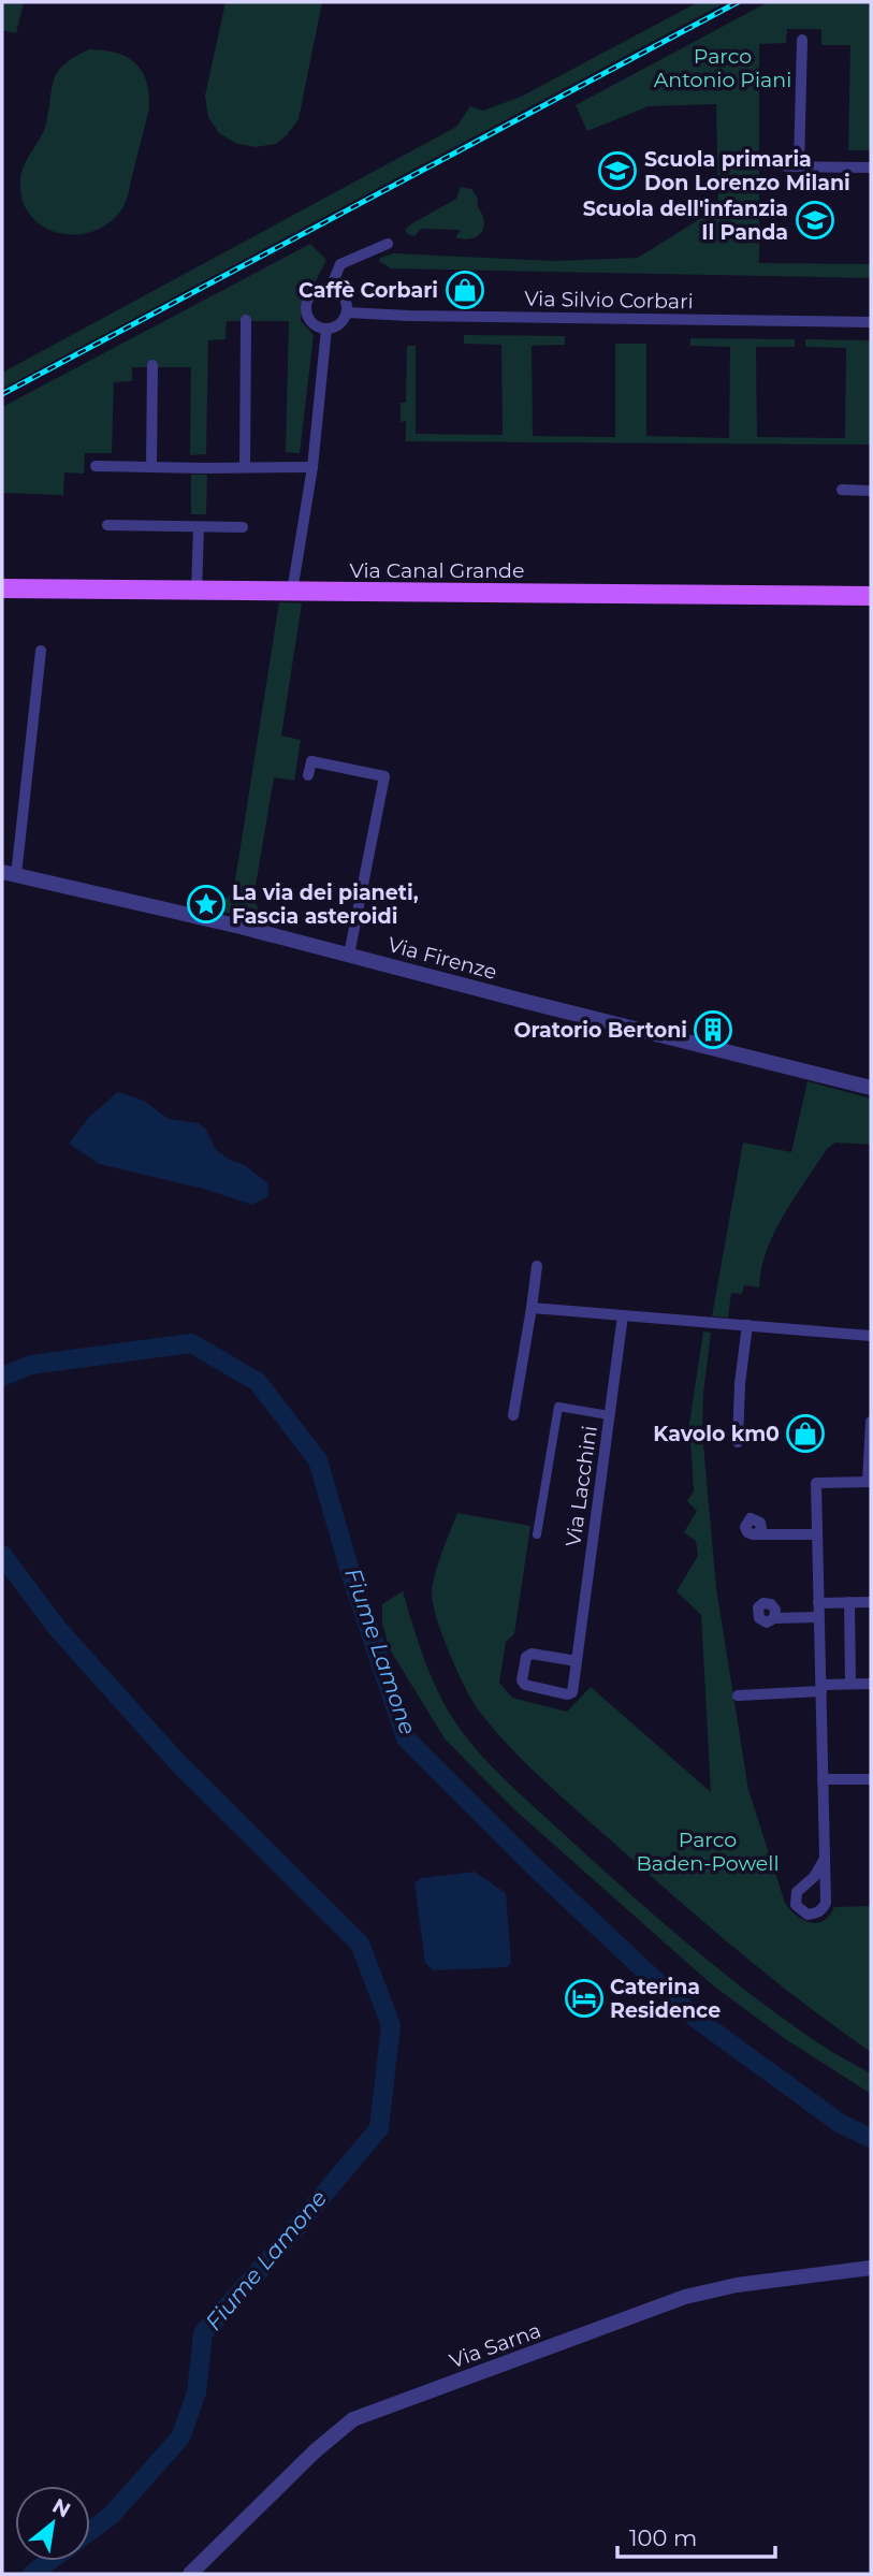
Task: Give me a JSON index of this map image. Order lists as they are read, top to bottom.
{
  "streets": {
    "main road": ["Via Canal Grande"],
    "street": [
      "Via Silvio Corbari",
      "Via Firenze",
      "Via Lacchini",
      "Via Sarna"
    ]
  },
  "water": ["Fiume Lamone"],
  "parks": ["Parco Antonio Piani", "Parco Baden-Powell"],
  "places": {
    "school or university": ["Scuola primaria Don Lorenzo Milani", "Scuola dell'infanzia Il Panda"],
    "shop": ["Caffè Corbari", "Kavolo km0"],
    "place": ["La via dei pianeti, Fascia asteroidi"],
    "building": ["Oratorio Bertoni"],
    "hotel": ["Caterina Residence"]
  },
  "scale_bar": "100 m",
  "north": "top right"
}
